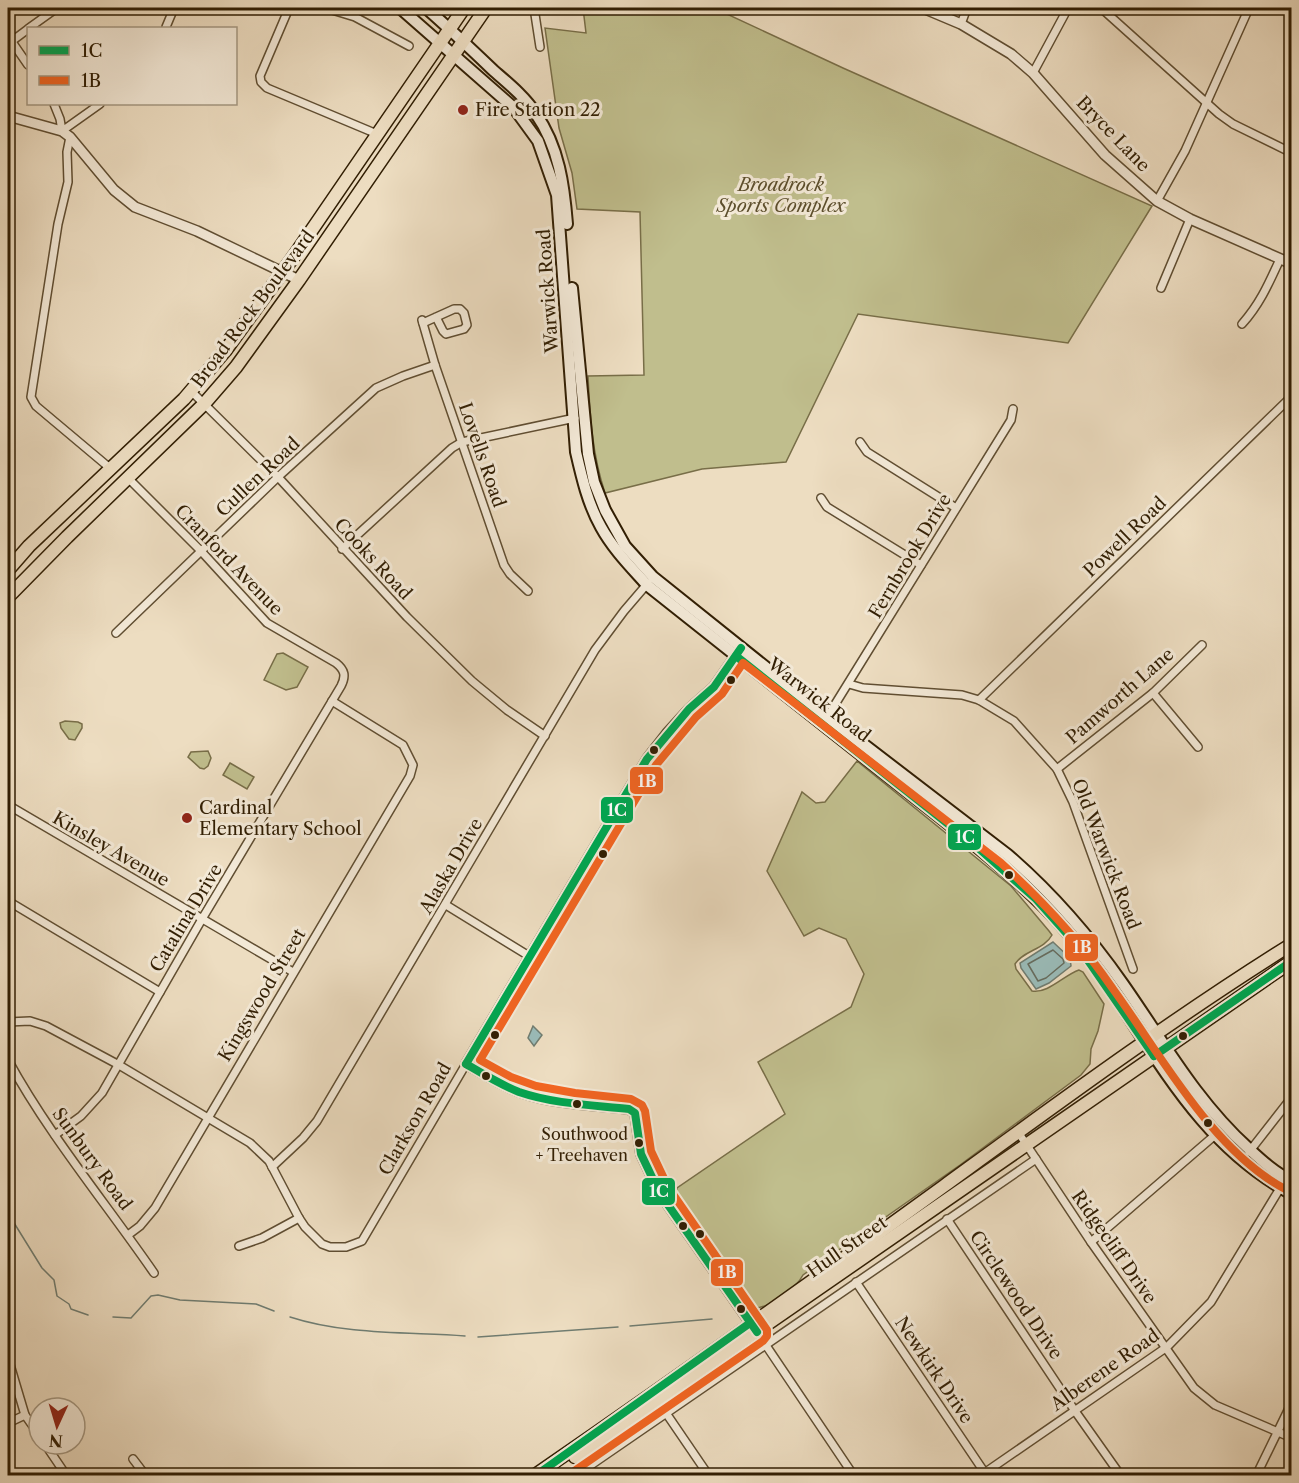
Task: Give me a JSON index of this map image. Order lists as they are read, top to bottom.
{
  "streets": {
    "main road": ["Warwick Road", "Broad Rock Boulevard", "Hull Street"],
    "street": [
      "Bryce Lane",
      "Lovells Road",
      "Cullen Road",
      "Powell Road",
      "Fernbrook Drive",
      "Cooks Road",
      "Cranford Avenue",
      "Pamworth Lane",
      "Kinsley Avenue",
      "Old Warwick Road",
      "Alaska Drive",
      "Catalina Drive",
      "Kingswood Street",
      "Clarkson Road",
      "Sunbury Road",
      "Ridgecliff Drive",
      "Circlewood Drive",
      "Newkirk Drive",
      "Alberene Road"
    ]
  },
  "crossings": [
    ["Warwick Road", "Broad Rock Boulevard"],
    ["Warwick Road", "Fernbrook Drive"],
    ["Warwick Road", "Alaska Drive"],
    ["Warwick Road", "Clarkson Road"],
    ["Warwick Road", "Hull Street"],
    ["Warwick Road", "Alberene Road"],
    ["Broad Rock Boulevard", "Cooks Road"],
    ["Broad Rock Boulevard", "Cranford Avenue"],
    ["Lovells Road", "Cullen Road"],
    ["Cullen Road", "Cooks Road"],
    ["Cullen Road", "Cranford Avenue"],
    ["Powell Road", "Old Warwick Road"],
    ["Fernbrook Drive", "Old Warwick Road"],
    ["Cooks Road", "Alaska Drive"],
    ["Cranford Avenue", "Catalina Drive"],
    ["Pamworth Lane", "Old Warwick Road"],
    ["Kinsley Avenue", "Catalina Drive"],
    ["Kinsley Avenue", "Kingswood Street"],
    ["Alaska Drive", "Clarkson Road"],
    ["Catalina Drive", "Kingswood Street"],
    ["Catalina Drive", "Clarkson Road"],
    ["Catalina Drive", "Sunbury Road"],
    ["Kingswood Street", "Clarkson Road"],
    ["Kingswood Street", "Sunbury Road"],
    ["Hull Street", "Ridgecliff Drive"],
    ["Ridgecliff Drive", "Alberene Road"],
    ["Circlewood Drive", "Alberene Road"],
    ["Newkirk Drive", "Alberene Road"]
  ],
  "parks": ["Broadrock Sports Complex"],
  "places": ["Fire Station 22", "Cardinal Elementary School", "Southwood + Treehaven"],
  "lines": ["transit line 1C", "transit line 1B"],
  "legend": ["1C", "1B"],
  "north": "bottom"
}
